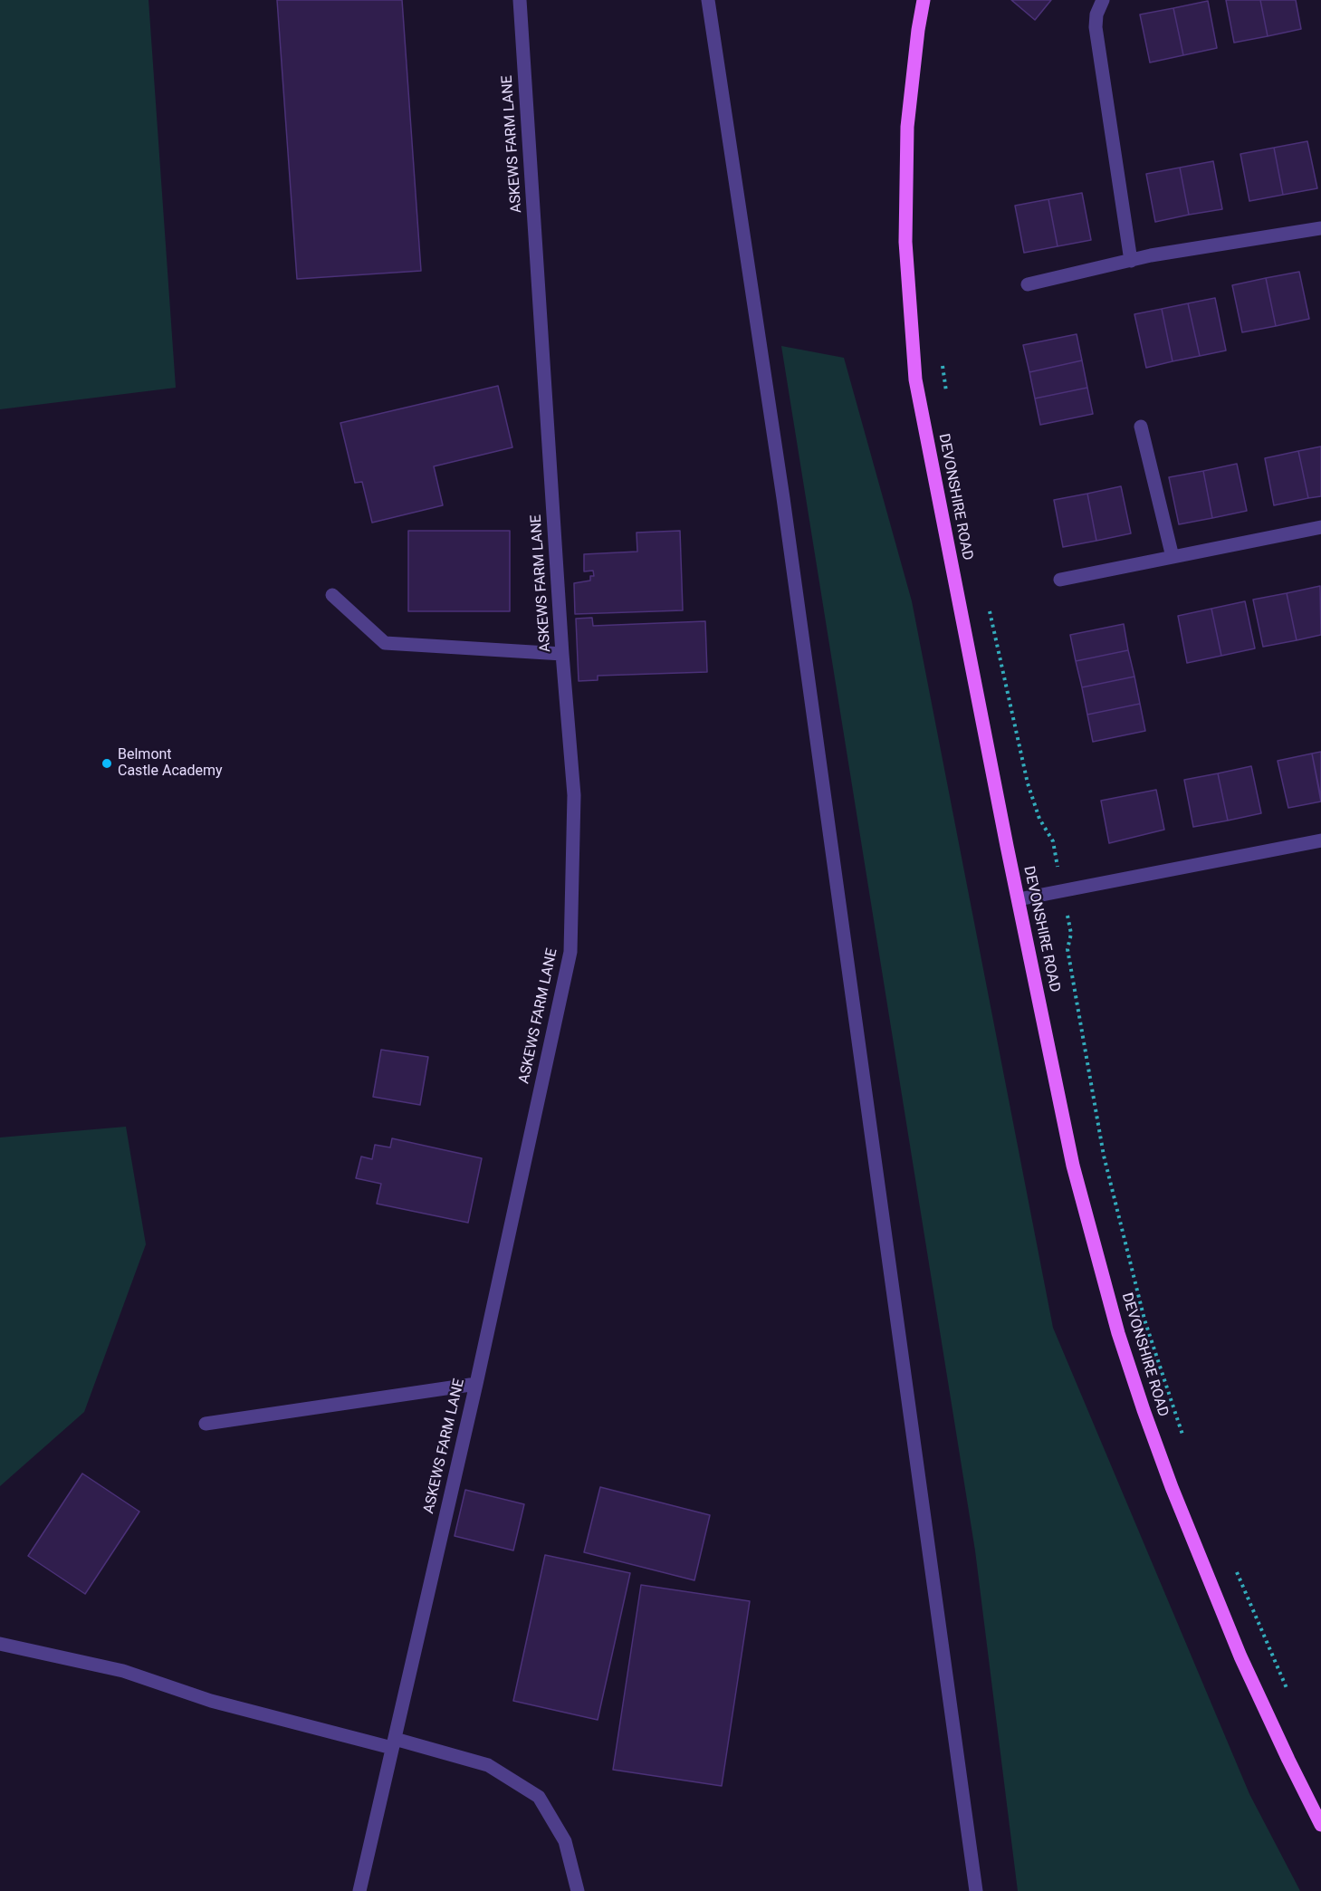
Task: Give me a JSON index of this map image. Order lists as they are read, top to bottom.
{
  "streets": {
    "main road": ["DEVONSHIRE ROAD"],
    "street": ["ASKEWS FARM LANE"]
  },
  "places": ["Belmont Castle Academy"]
}
